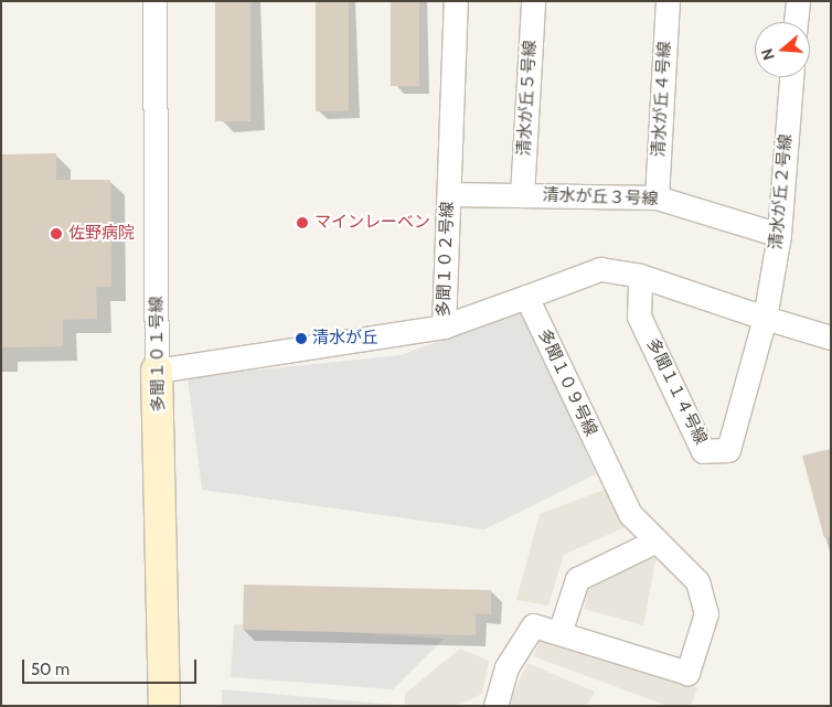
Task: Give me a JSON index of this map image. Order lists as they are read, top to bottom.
{
  "streets": {
    "street": [
      "清水が丘５号線",
      "清水が丘４号線",
      "清水が丘２号線",
      "清水が丘３号線",
      "多聞１０２号線",
      "多聞１０１号線",
      "多聞１０９号線",
      "多聞１１４号線"
    ]
  },
  "crossings": [
    ["清水が丘５号線", "清水が丘３号線"],
    ["清水が丘４号線", "清水が丘３号線"],
    ["清水が丘２号線", "清水が丘３号線"],
    ["清水が丘２号線", "多聞１１４号線"],
    ["清水が丘３号線", "多聞１０２号線"],
    ["多聞１０２号線", "多聞１０１号線"]
  ],
  "places": ["マインレーベン", "佐野病院", "清水が丘"],
  "scale_bar": "50 m",
  "north": "left"
}
